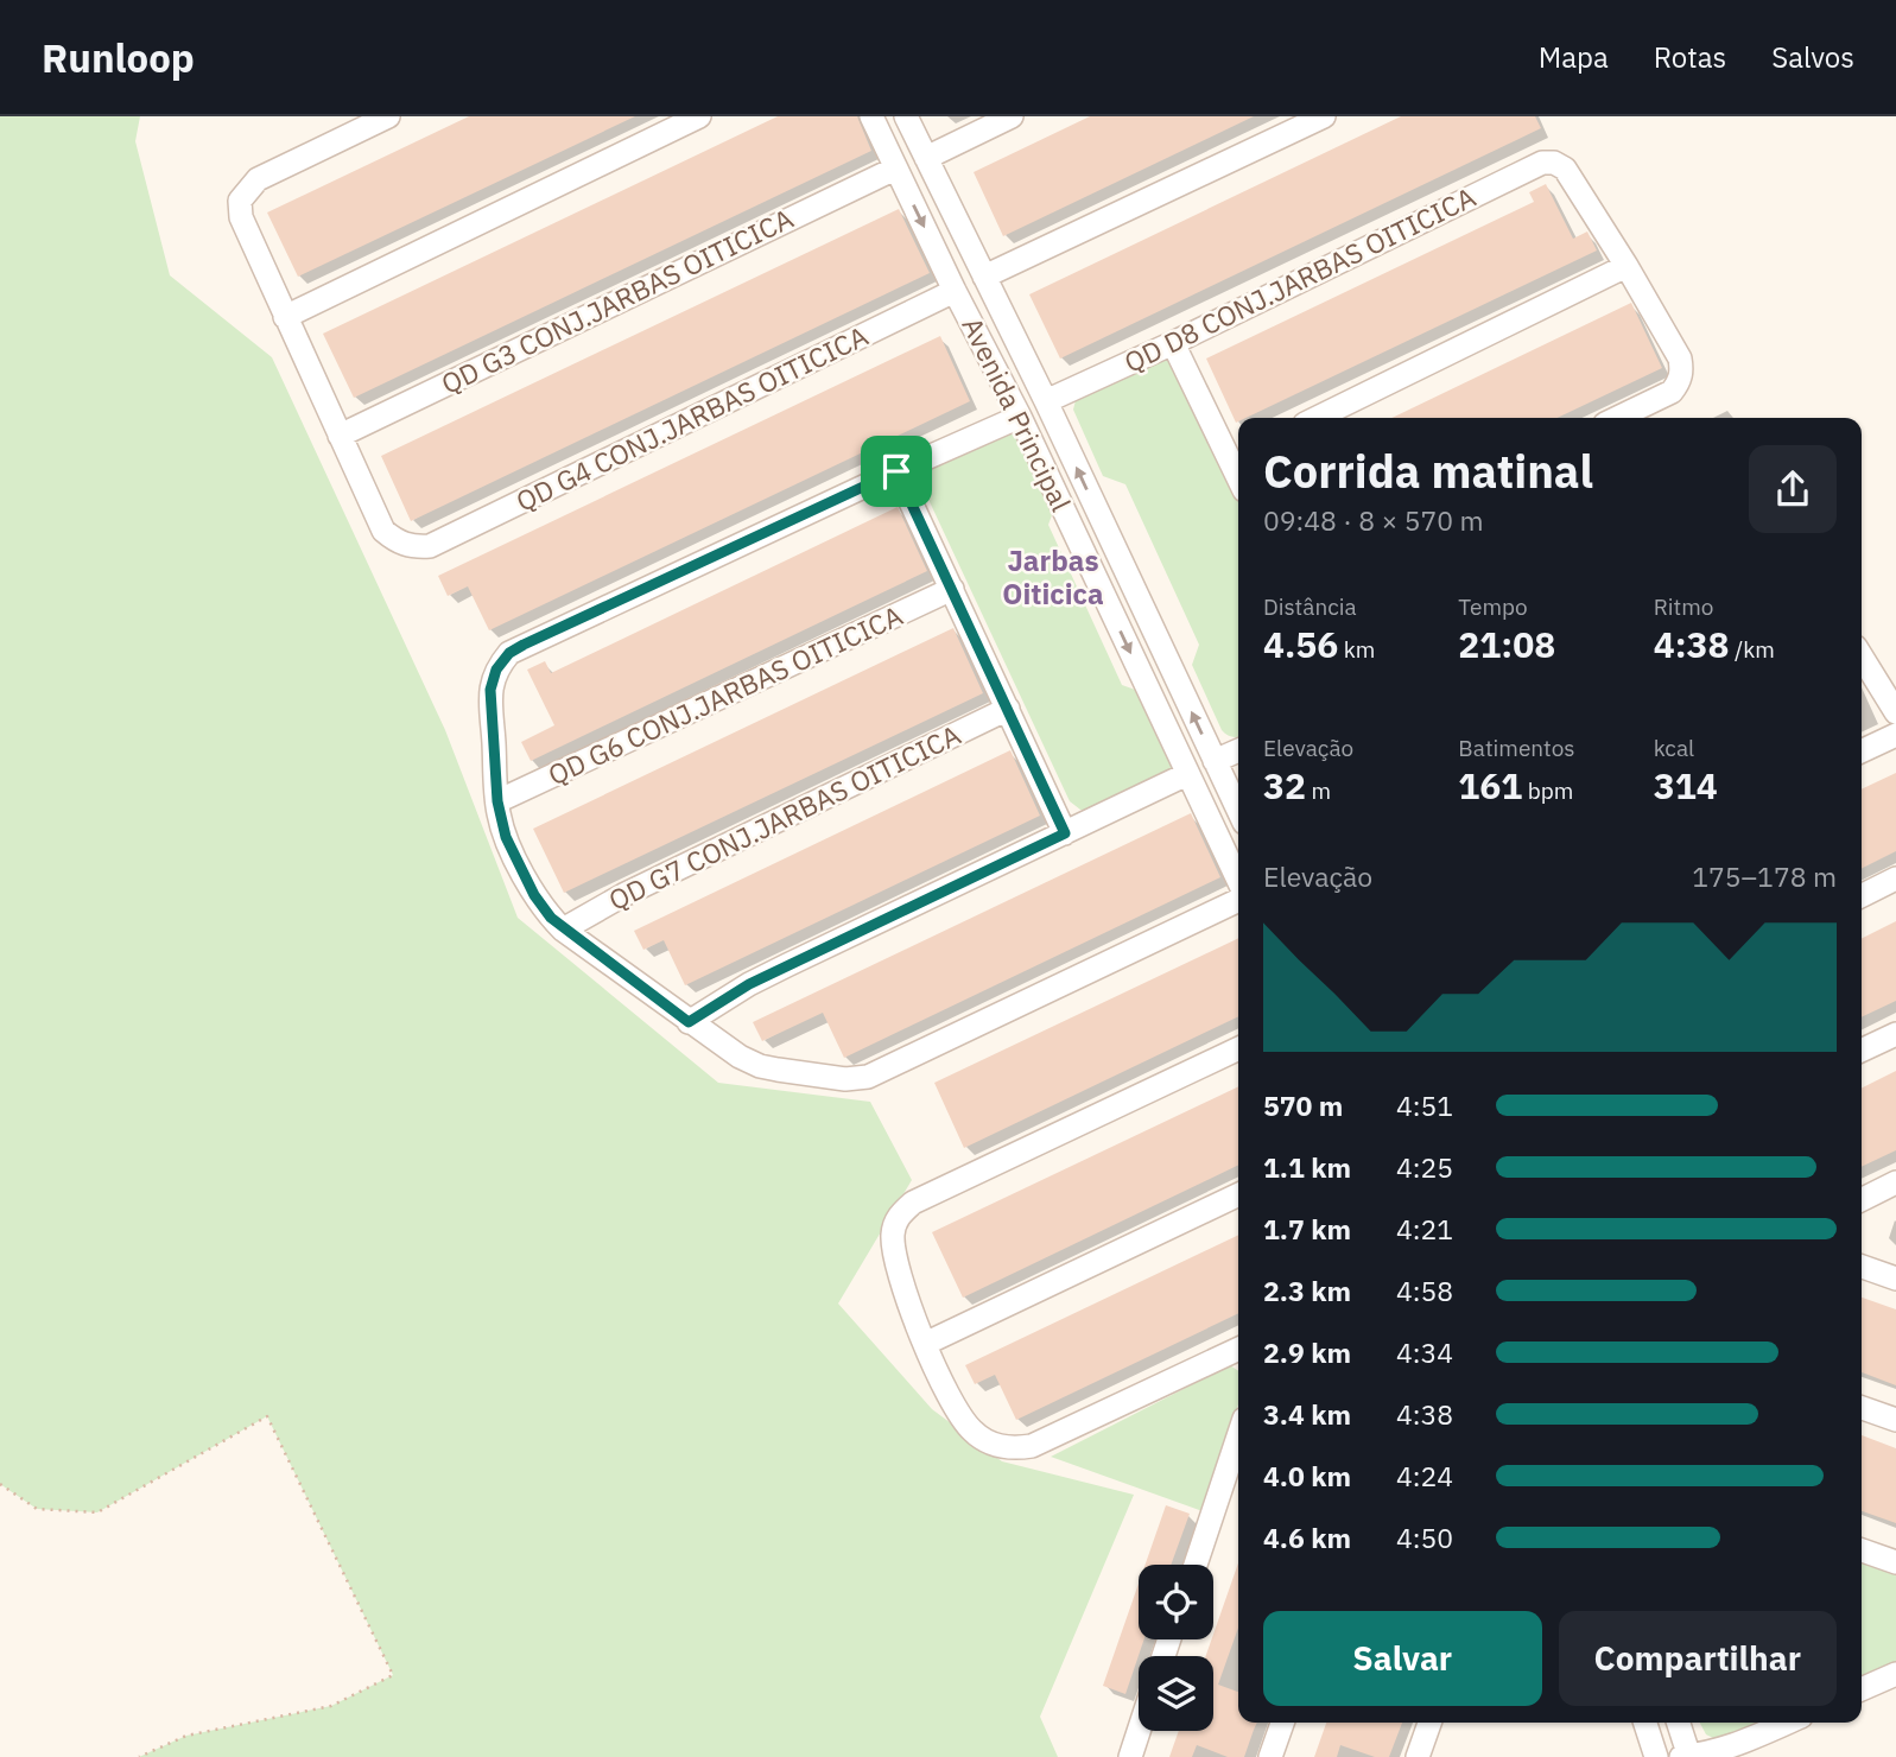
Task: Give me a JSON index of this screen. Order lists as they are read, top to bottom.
{
  "streets": {
    "street": [
      "QD D8 CONJ.JARBAS OITICICA",
      "QD G3 CONJ.JARBAS OITICICA",
      "Avenida Principal",
      "QD G4 CONJ.JARBAS OITICICA",
      "QD G6 CONJ.JARBAS OITICICA",
      "QD G7 CONJ.JARBAS OITICICA"
    ]
  },
  "crossings": [
    ["QD D8 CONJ.JARBAS OITICICA", "Avenida Principal"],
    ["QD G3 CONJ.JARBAS OITICICA", "Avenida Principal"],
    ["QD G3 CONJ.JARBAS OITICICA", "QD G4 CONJ.JARBAS OITICICA"],
    ["Avenida Principal", "QD G4 CONJ.JARBAS OITICICA"]
  ],
  "districts": ["Jarbas Oiticica"],
  "page": {
    "header": "Runloop",
    "nav": ["Mapa", "Rotas", "Salvos"],
    "heading": ["Corrida matinal", "09:48 · 8 × 570 m"],
    "stats": [
      ["Distância", "4.56 km"],
      ["Tempo", "21:08"],
      ["Ritmo", "4:38 /km"],
      ["Elevação", "32 m"],
      ["Batimentos", "161 bpm"],
      ["kcal", "314"]
    ],
    "chart": ["Elevação", "175–178 m"],
    "list": [
      {
        "name": "570 m",
        "note": "4:51"
      },
      {
        "name": "1.1 km",
        "note": "4:25"
      },
      {
        "name": "1.7 km",
        "note": "4:21"
      },
      {
        "name": "2.3 km",
        "note": "4:58"
      },
      {
        "name": "2.9 km",
        "note": "4:34"
      },
      {
        "name": "3.4 km",
        "note": "4:38"
      },
      {
        "name": "4.0 km",
        "note": "4:24"
      },
      {
        "name": "4.6 km",
        "note": "4:50"
      }
    ],
    "buttons": ["Salvar", "Compartilhar"]
  }
}
